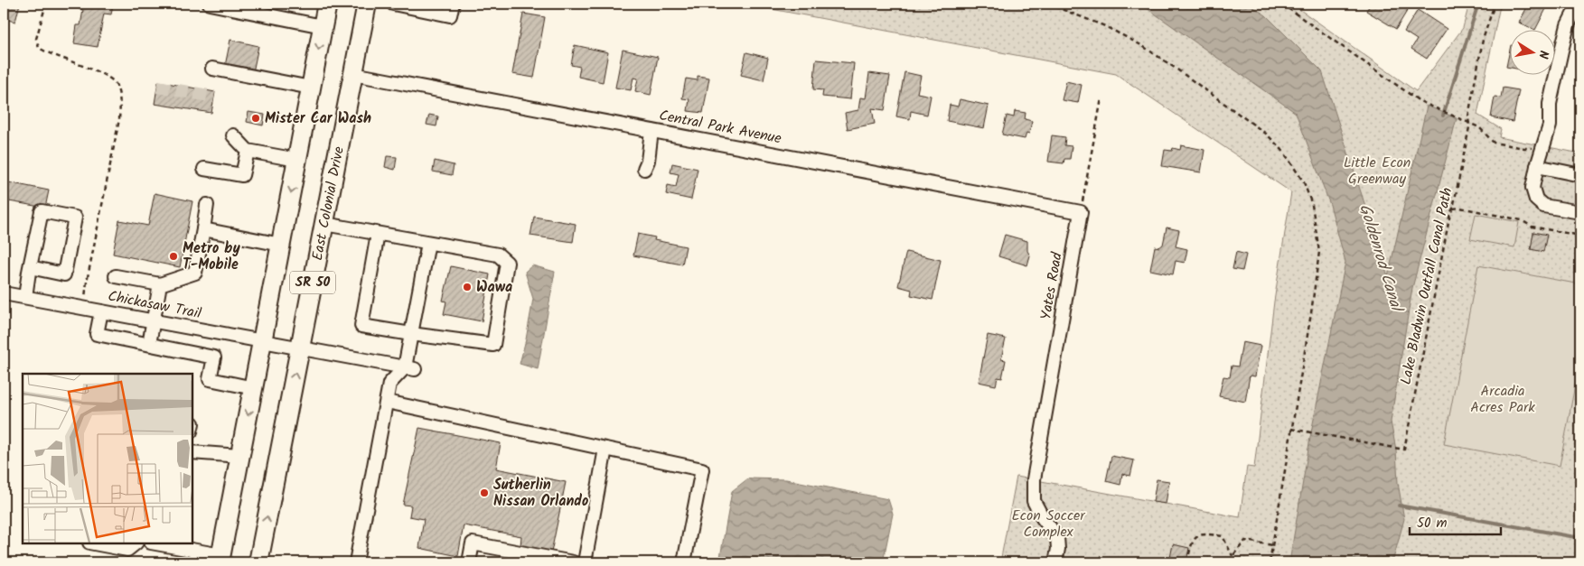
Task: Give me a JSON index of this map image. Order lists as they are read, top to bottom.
{
  "streets": {
    "highway": ["East Colonial Drive", "SR 50"],
    "street": ["Central Park Avenue", "Yates Road", "Chickasaw Trail"],
    "path": ["Lake Bladwin Outfall Canal Path"]
  },
  "crossings": [
    ["Central Park Avenue", "East Colonial Drive"],
    ["Central Park Avenue", "Yates Road"],
    ["East Colonial Drive", "Chickasaw Trail"],
    ["SR 50", "Chickasaw Trail"]
  ],
  "water": ["Goldenrod Canal"],
  "parks": ["Little Econ Greenway", "Arcadia Acres Park", "Econ Soccer Complex"],
  "places": [
    "Mister Car Wash",
    "Metro by T-Mobile",
    "Wawa",
    "Sutherlin Nissan Orlando"
  ],
  "scale_bar": "50 m",
  "north": "right"
}
